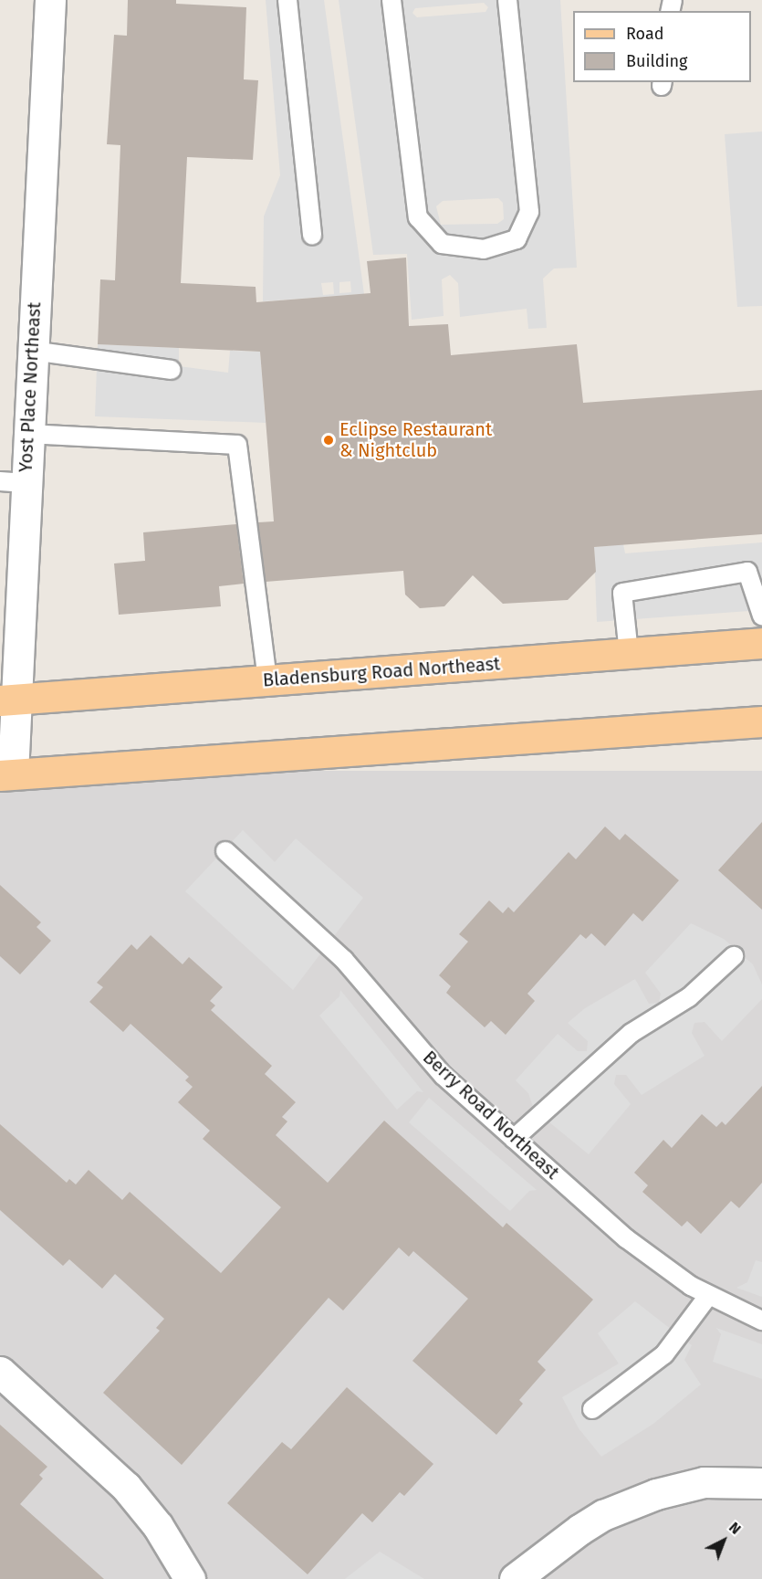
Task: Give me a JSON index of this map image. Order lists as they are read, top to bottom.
{
  "streets": {
    "main road": ["Bladensburg Road Northeast"],
    "street": ["Yost Place Northeast"],
    "lane": ["Berry Road Northeast"]
  },
  "crossings": [
    ["Yost Place Northeast", "Bladensburg Road Northeast"]
  ],
  "places": ["Eclipse Restaurant & Nightclub"],
  "legend": ["Road", "Building"],
  "north": "top right"
}
